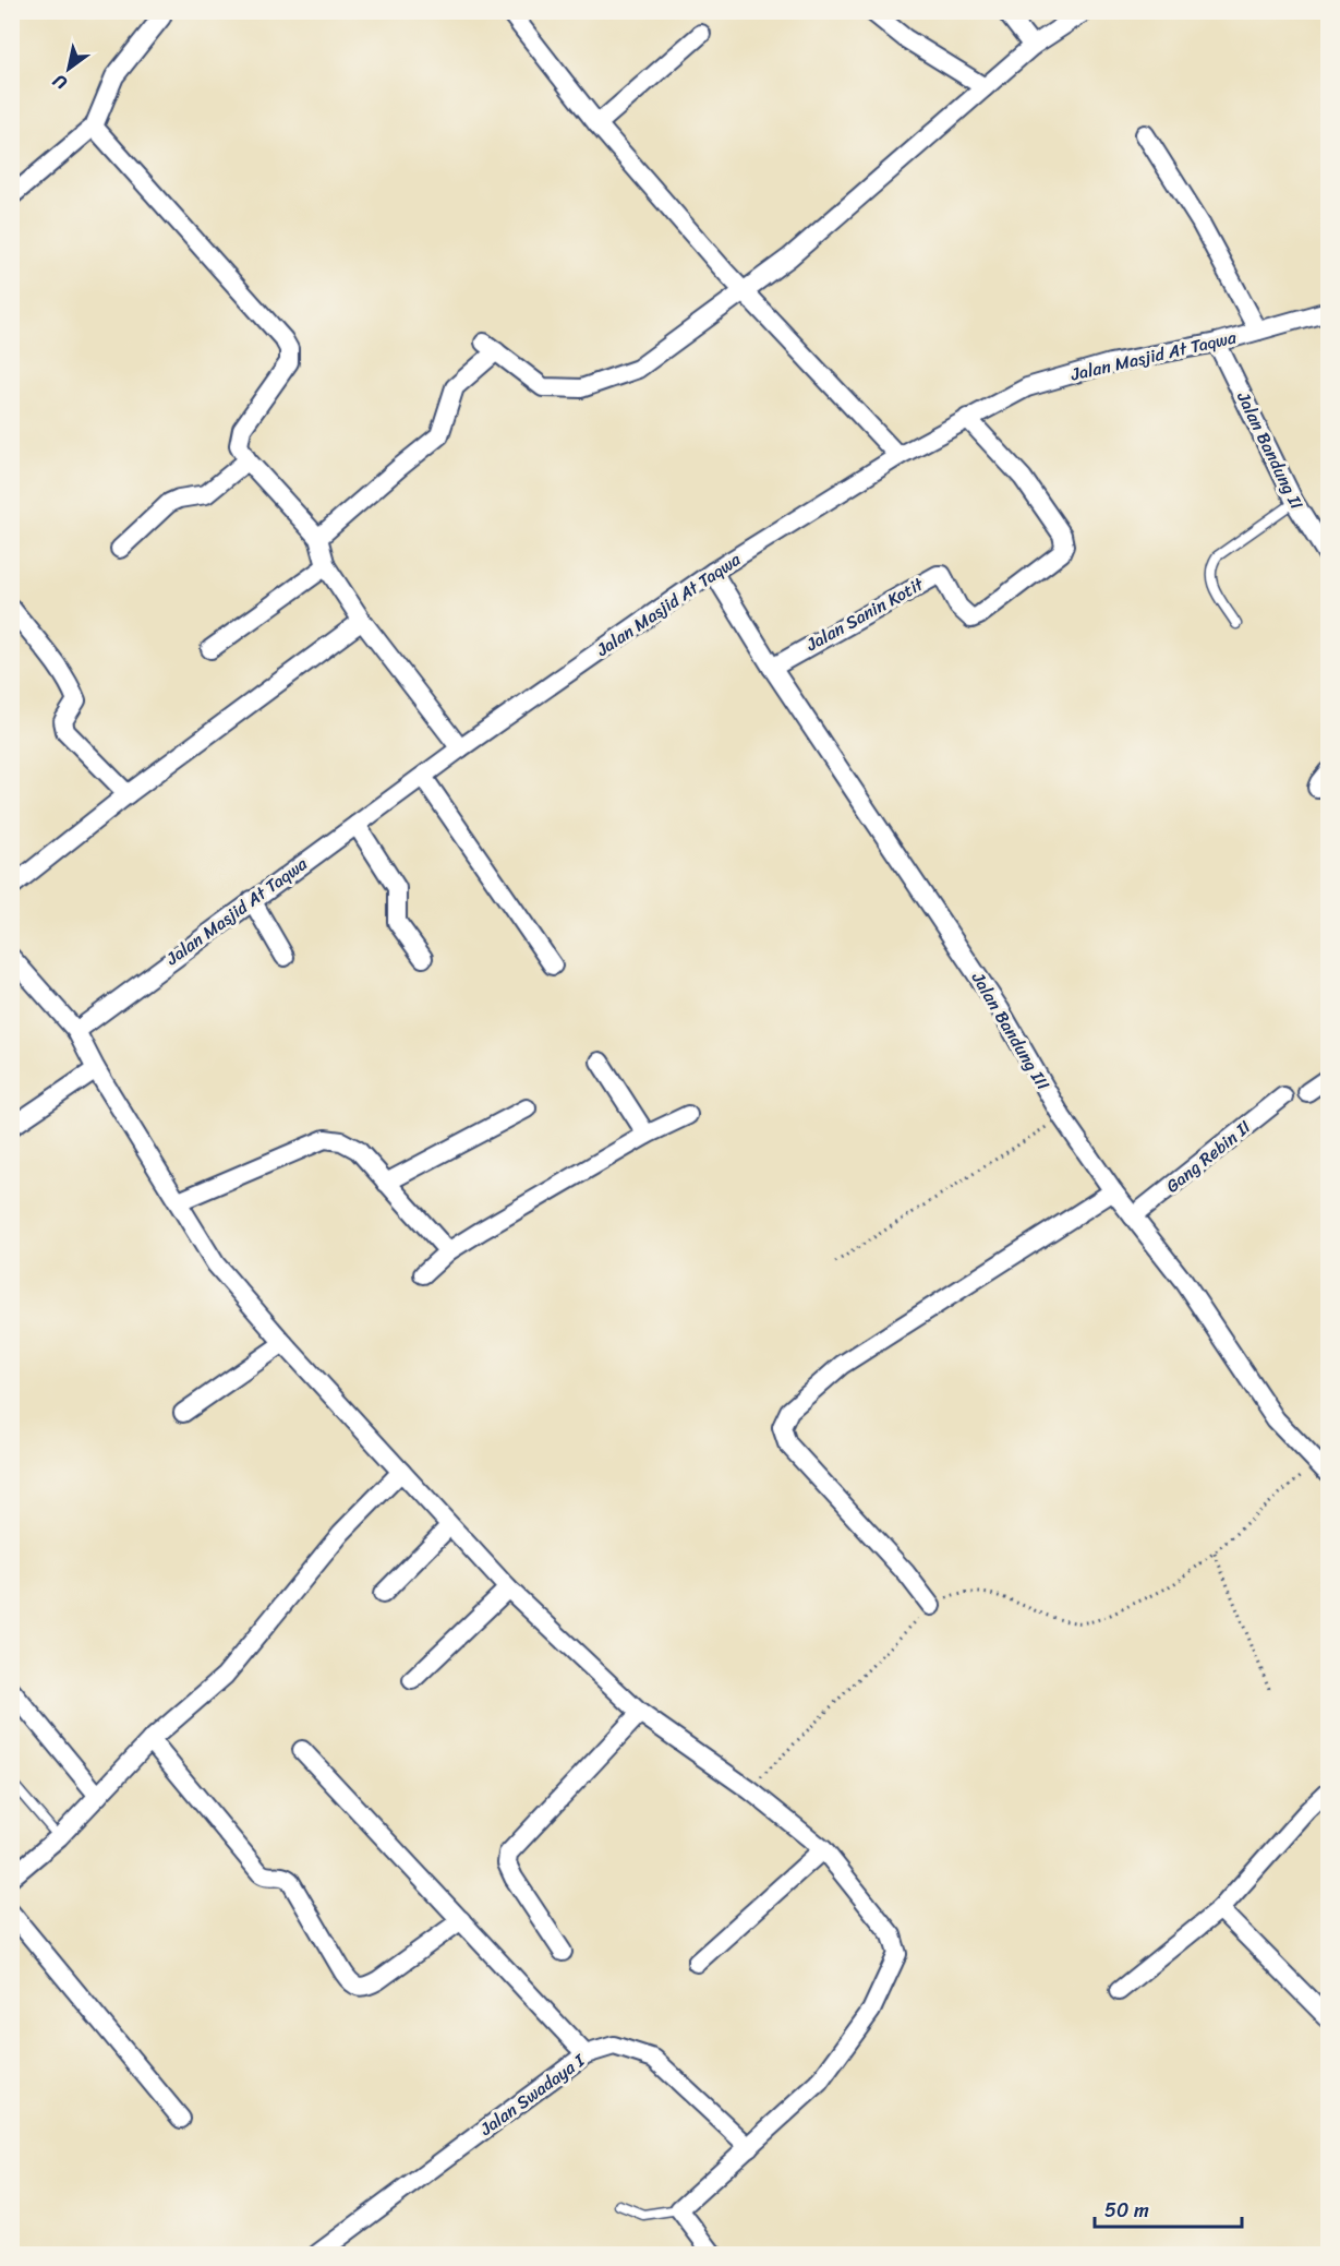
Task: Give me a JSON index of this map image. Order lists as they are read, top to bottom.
{
  "streets": {
    "street": [
      "Jalan Masjid At Taqwa",
      "Jalan Bandung II",
      "Jalan Sanin Kotit",
      "Jalan Bandung III",
      "Gang Rebin II",
      "Jalan Swadaya I"
    ]
  },
  "crossings": [
    ["Jalan Masjid At Taqwa", "Jalan Bandung II"],
    ["Jalan Masjid At Taqwa", "Jalan Sanin Kotit"],
    ["Jalan Masjid At Taqwa", "Jalan Bandung III"],
    ["Jalan Sanin Kotit", "Jalan Bandung III"],
    ["Jalan Bandung III", "Gang Rebin II"]
  ],
  "scale_bar": "50 m",
  "north": "bottom left"
}
